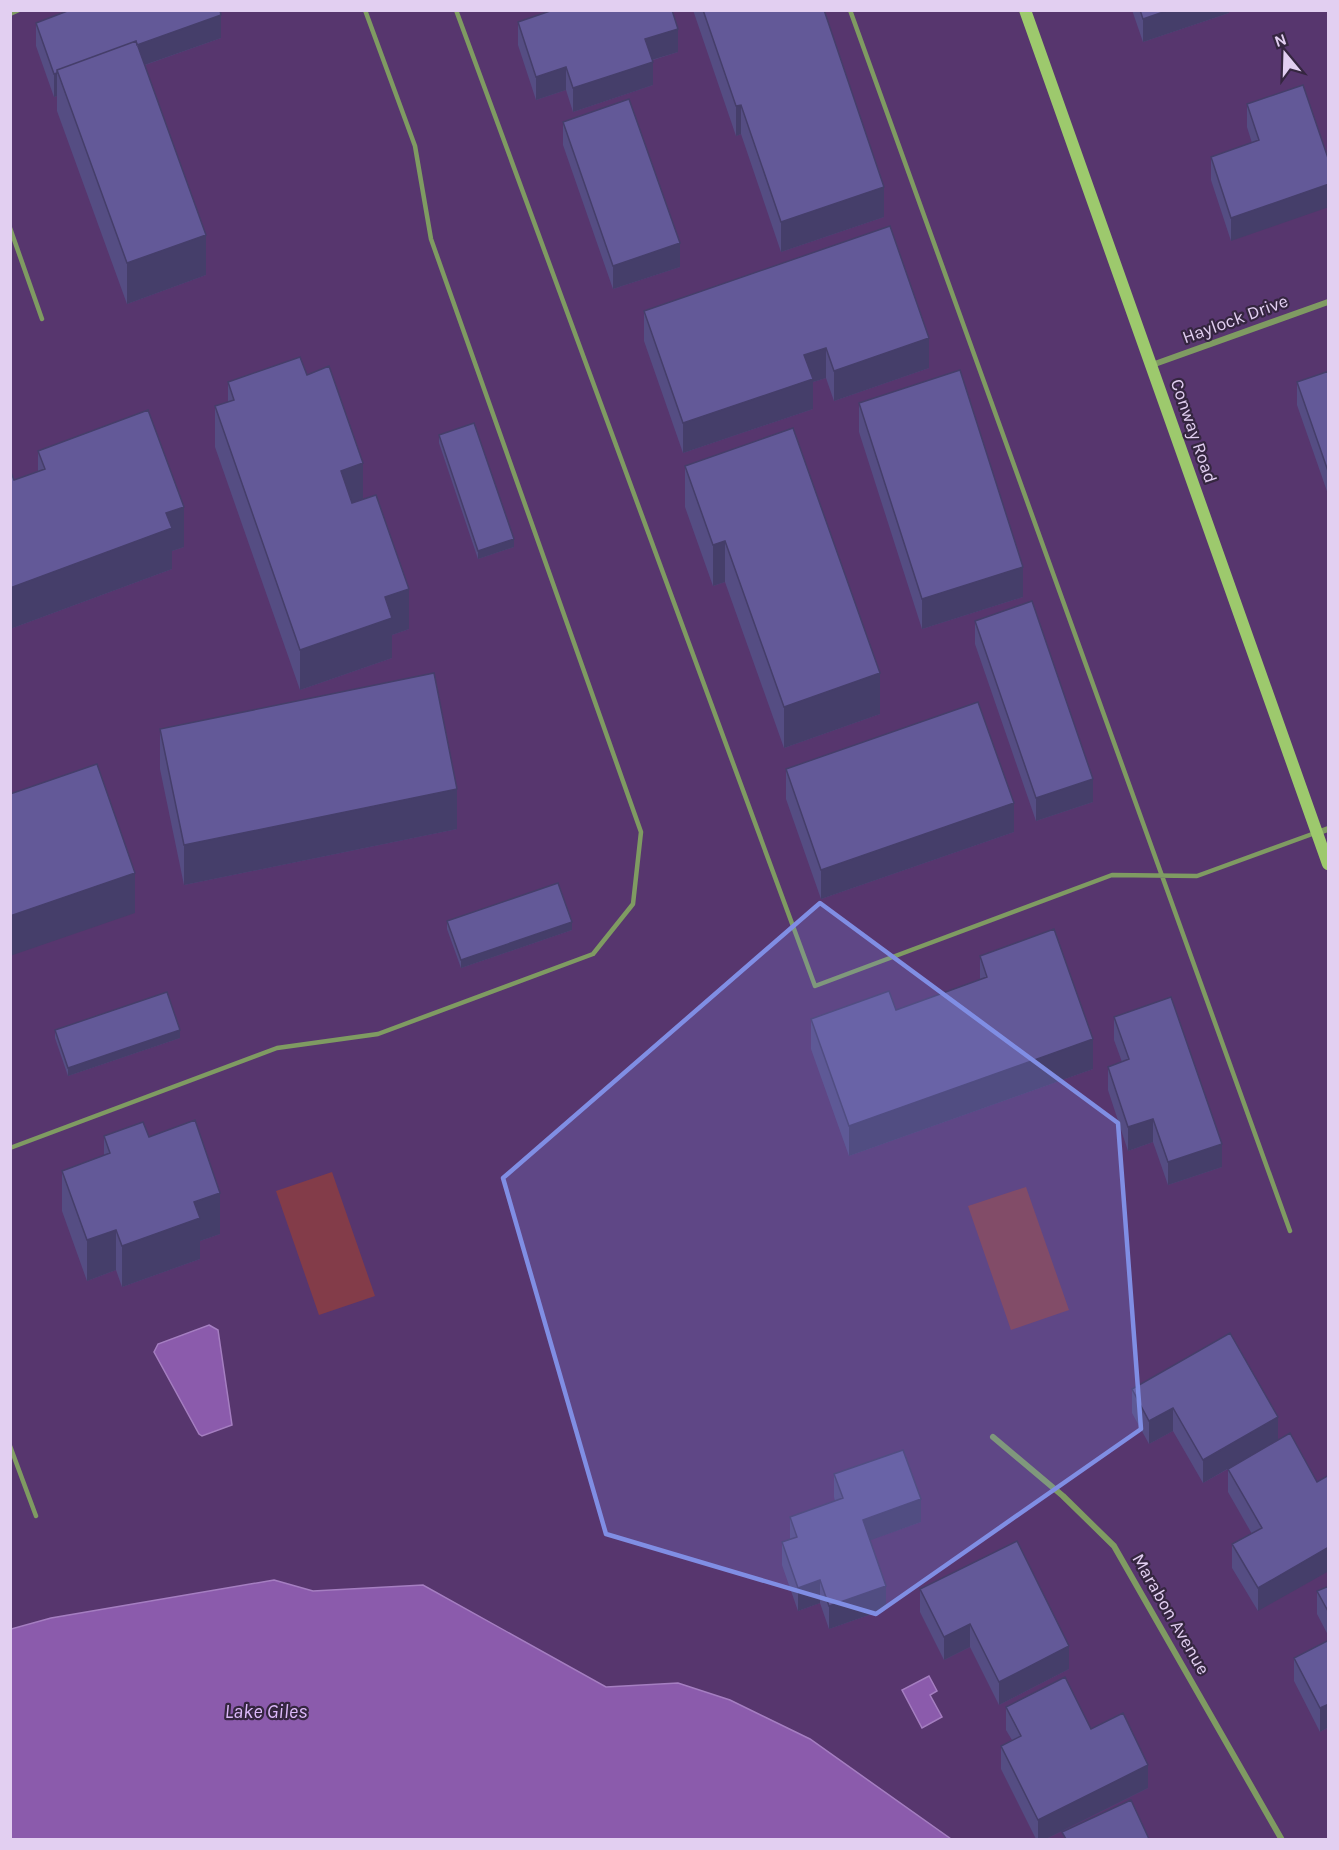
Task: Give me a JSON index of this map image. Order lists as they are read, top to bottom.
{
  "streets": {
    "main road": ["Conway Road"],
    "street": ["Haylock Drive", "Marabon Avenue"]
  },
  "crossings": [
    ["Haylock Drive", "Conway Road"]
  ],
  "water": ["Lake Giles"],
  "north": "top"
}
